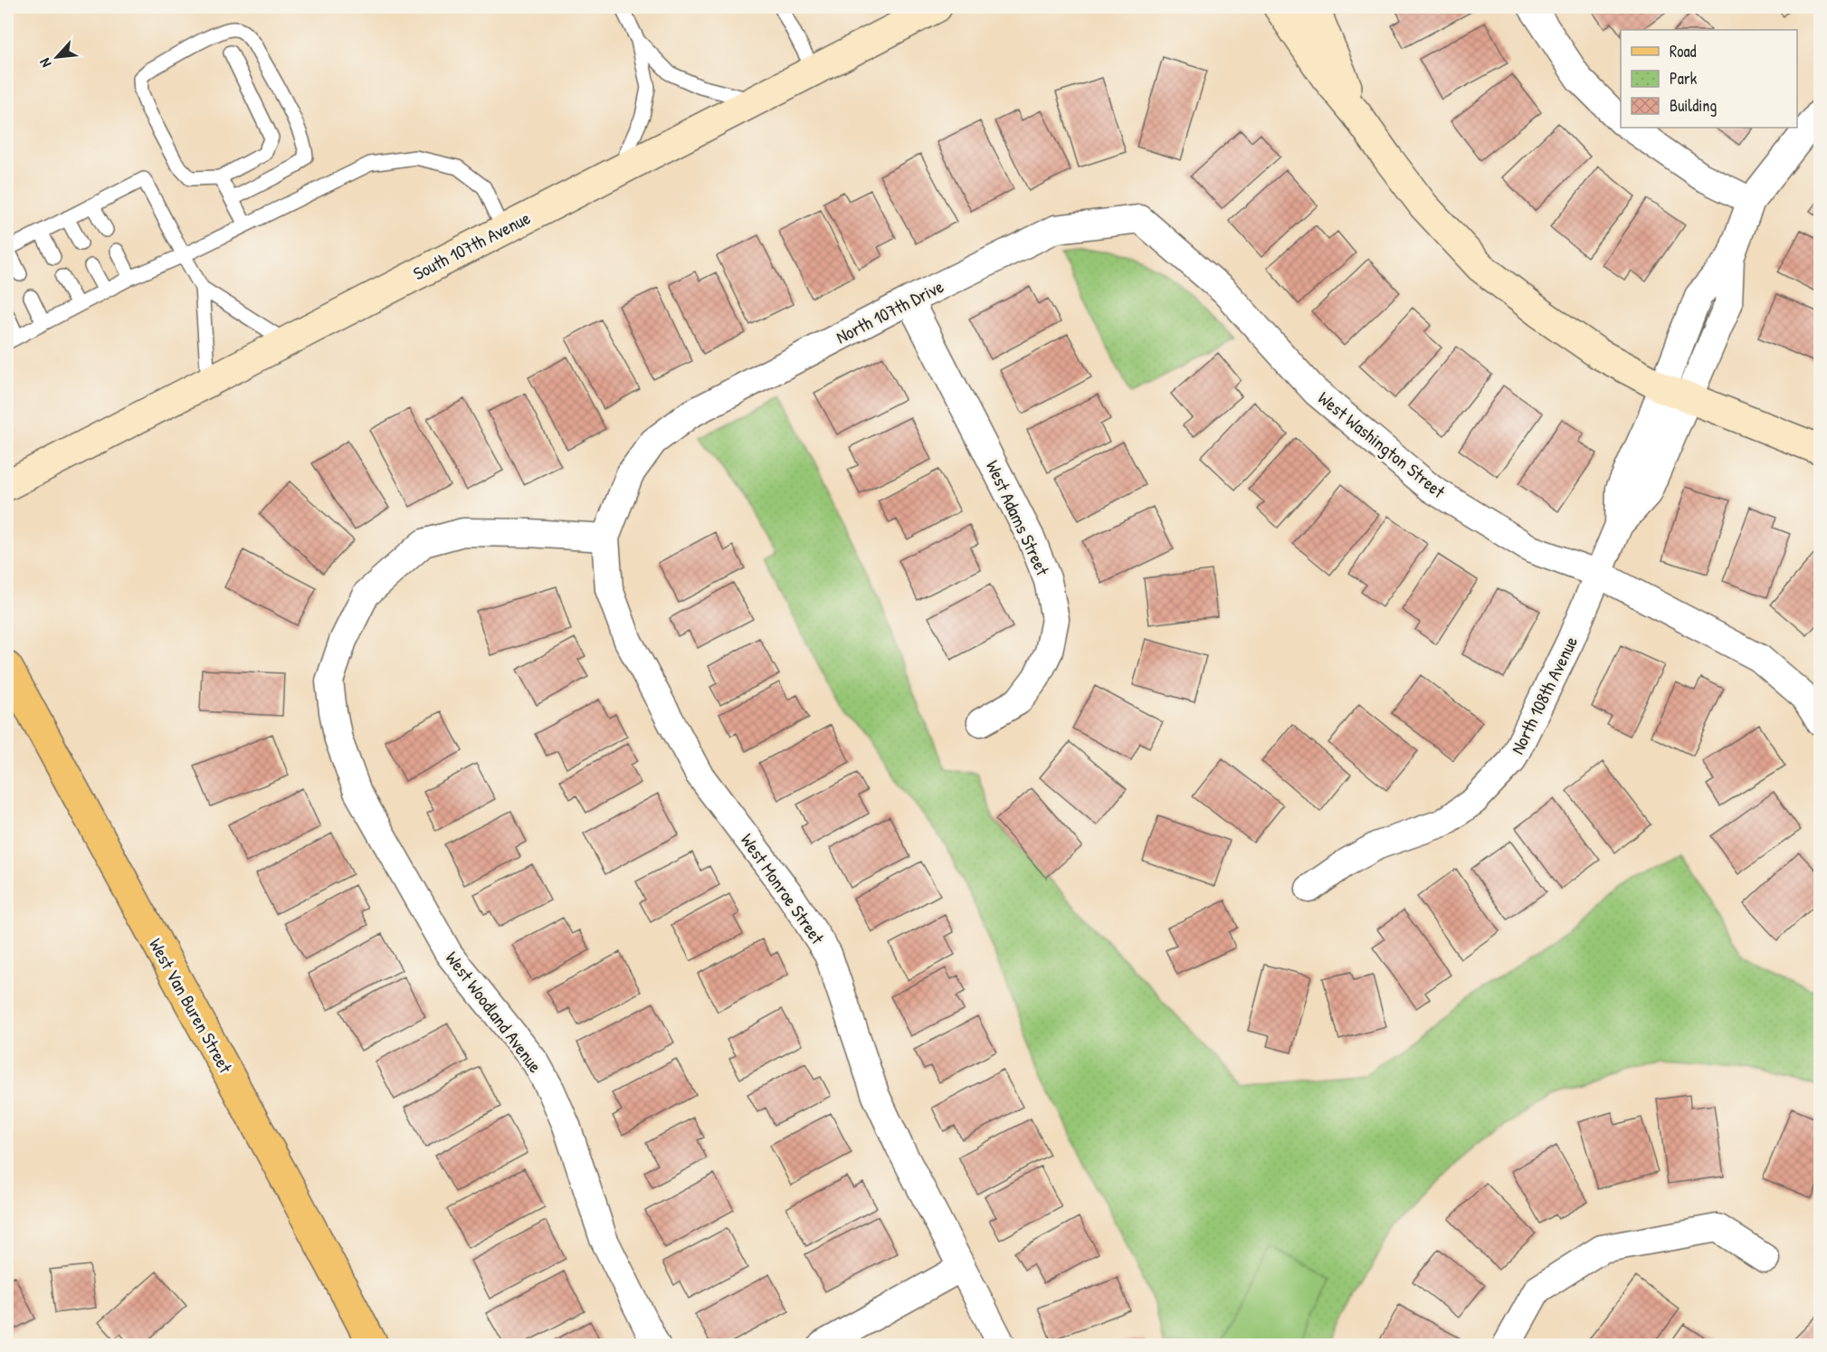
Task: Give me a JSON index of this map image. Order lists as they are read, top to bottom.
{
  "streets": {
    "main road": ["South 107th Avenue", "West Van Buren Street"],
    "street": [
      "North 107th Drive",
      "West Washington Street",
      "West Adams Street",
      "North 108th Avenue",
      "West Monroe Street",
      "West Woodland Avenue"
    ]
  },
  "crossings": [
    ["North 107th Drive", "West Washington Street"],
    ["North 107th Drive", "West Adams Street"],
    ["North 107th Drive", "West Monroe Street"],
    ["West Washington Street", "North 108th Avenue"],
    ["West Monroe Street", "West Woodland Avenue"]
  ],
  "legend": ["Road", "Park", "Building"],
  "north": "bottom left"
}
